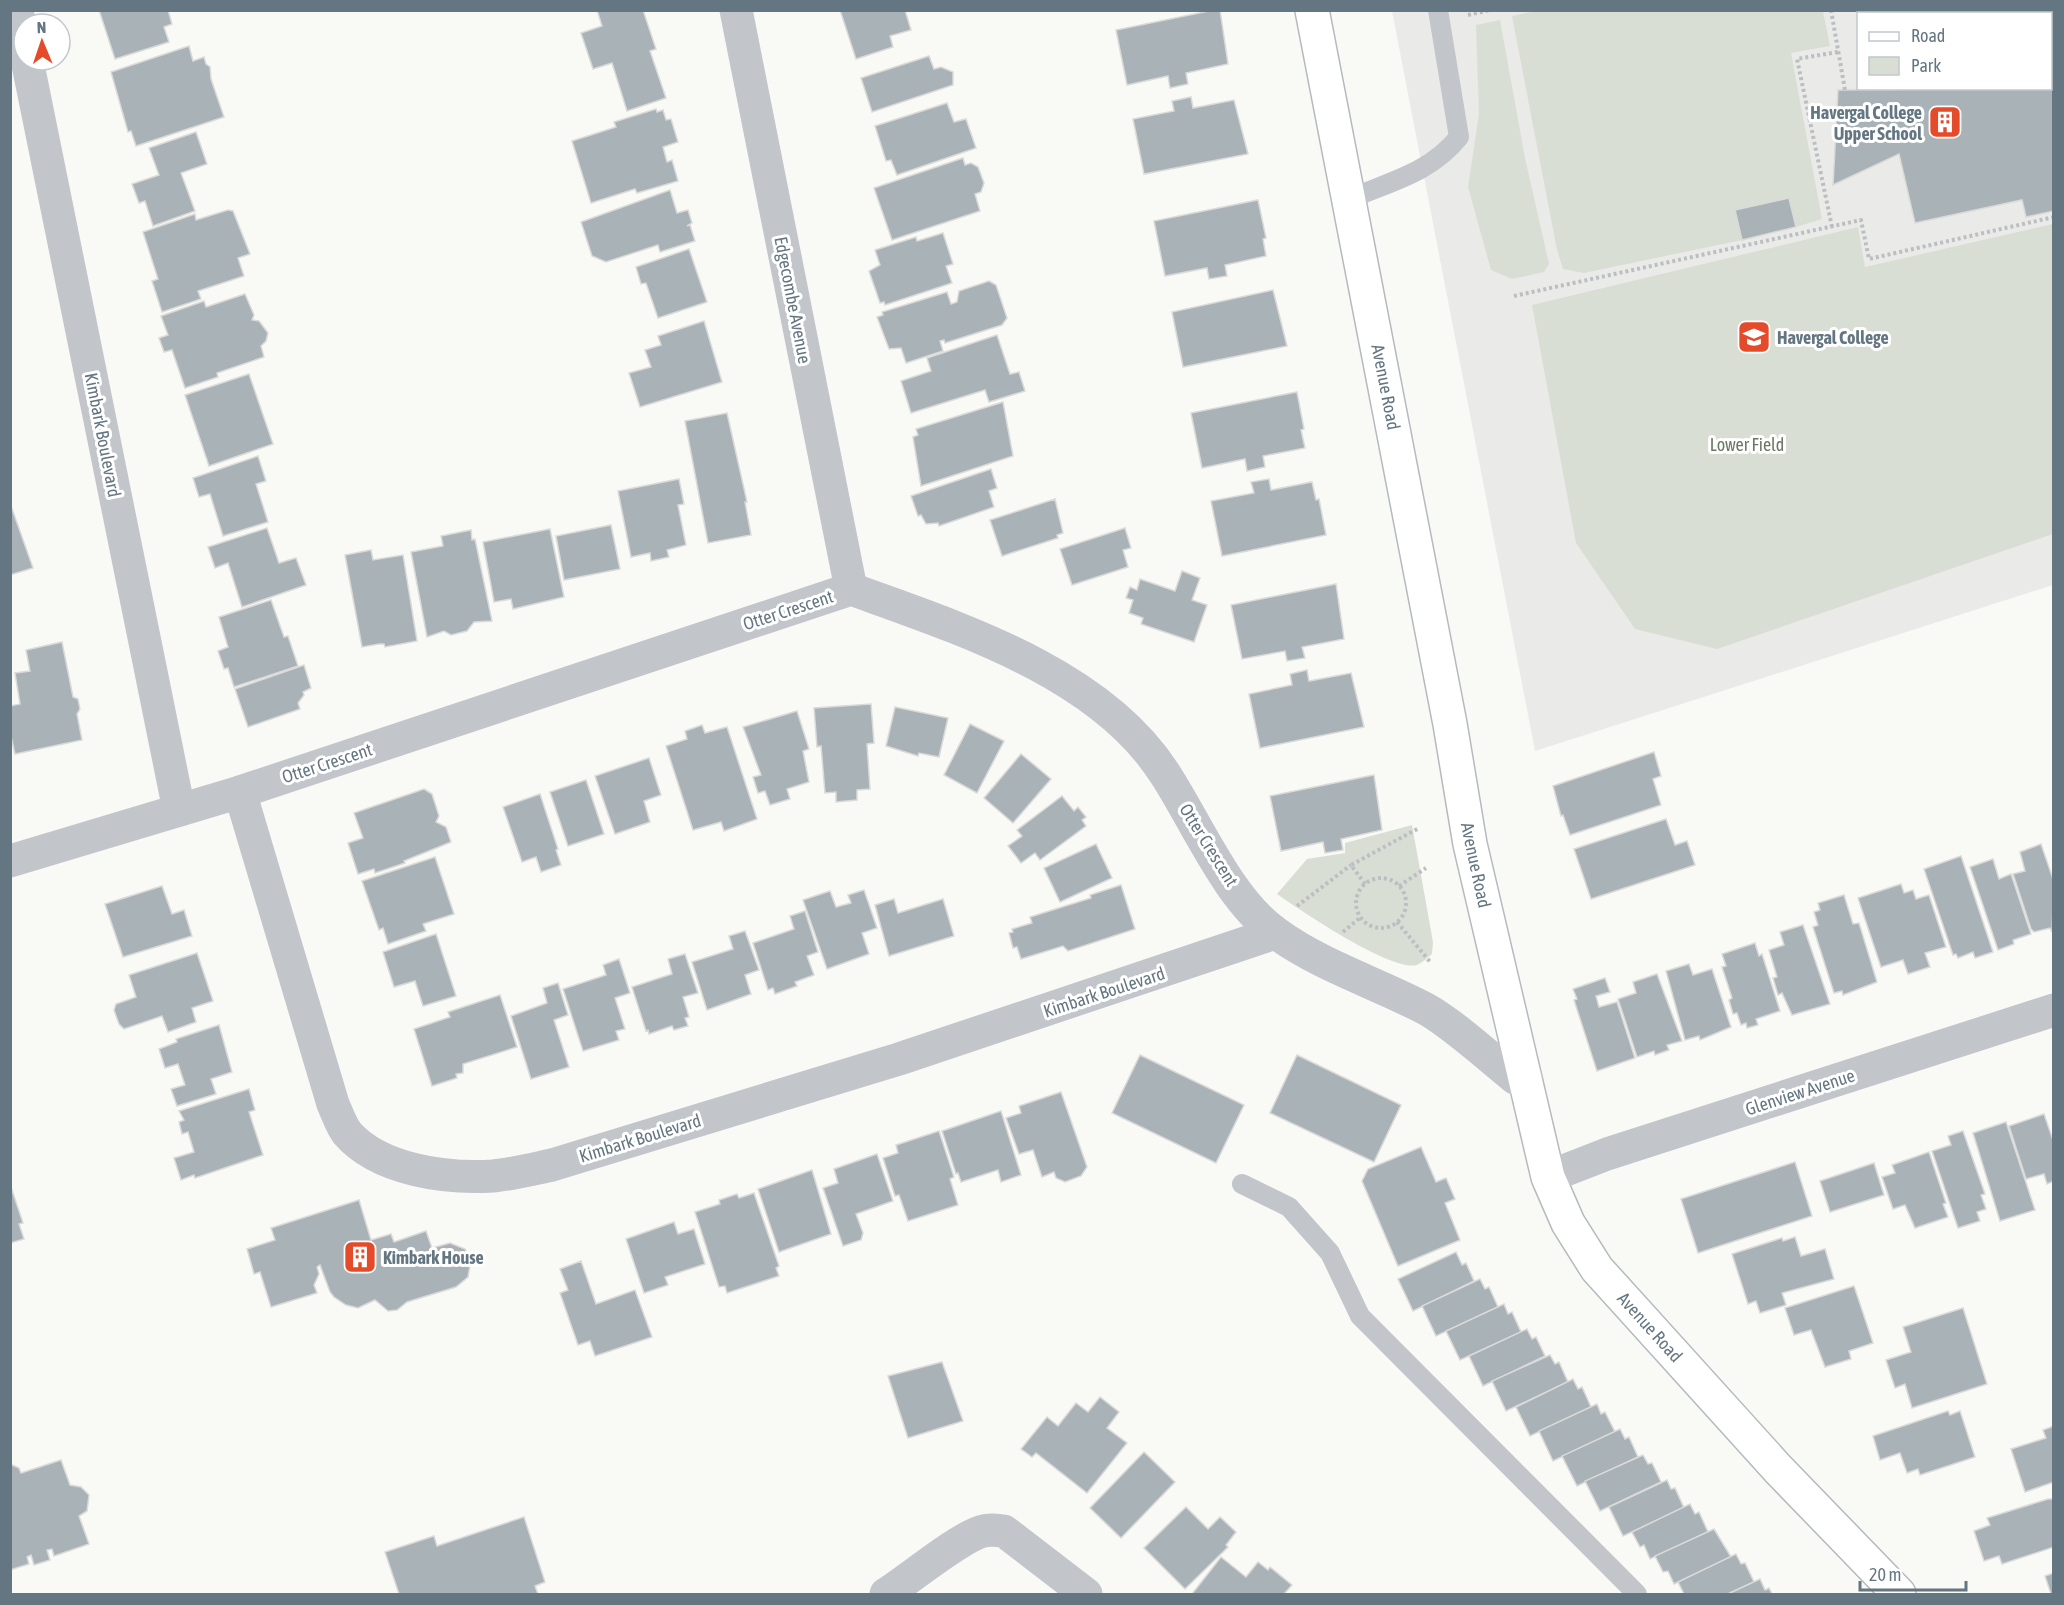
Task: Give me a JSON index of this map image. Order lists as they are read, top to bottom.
{
  "streets": {
    "main road": ["Avenue Road"],
    "street": [
      "Edgecombe Avenue",
      "Kimbark Boulevard",
      "Otter Crescent",
      "Glenview Avenue"
    ]
  },
  "crossings": [
    ["Edgecombe Avenue", "Otter Crescent"],
    ["Avenue Road", "Otter Crescent"],
    ["Avenue Road", "Glenview Avenue"],
    ["Kimbark Boulevard", "Otter Crescent"]
  ],
  "parks": ["Lower Field"],
  "places": {
    "building": ["Havergal College Upper School", "Kimbark House"],
    "school or university": ["Havergal College"]
  },
  "legend": ["Road", "Park"],
  "scale_bar": "20 m",
  "north": "top"
}
